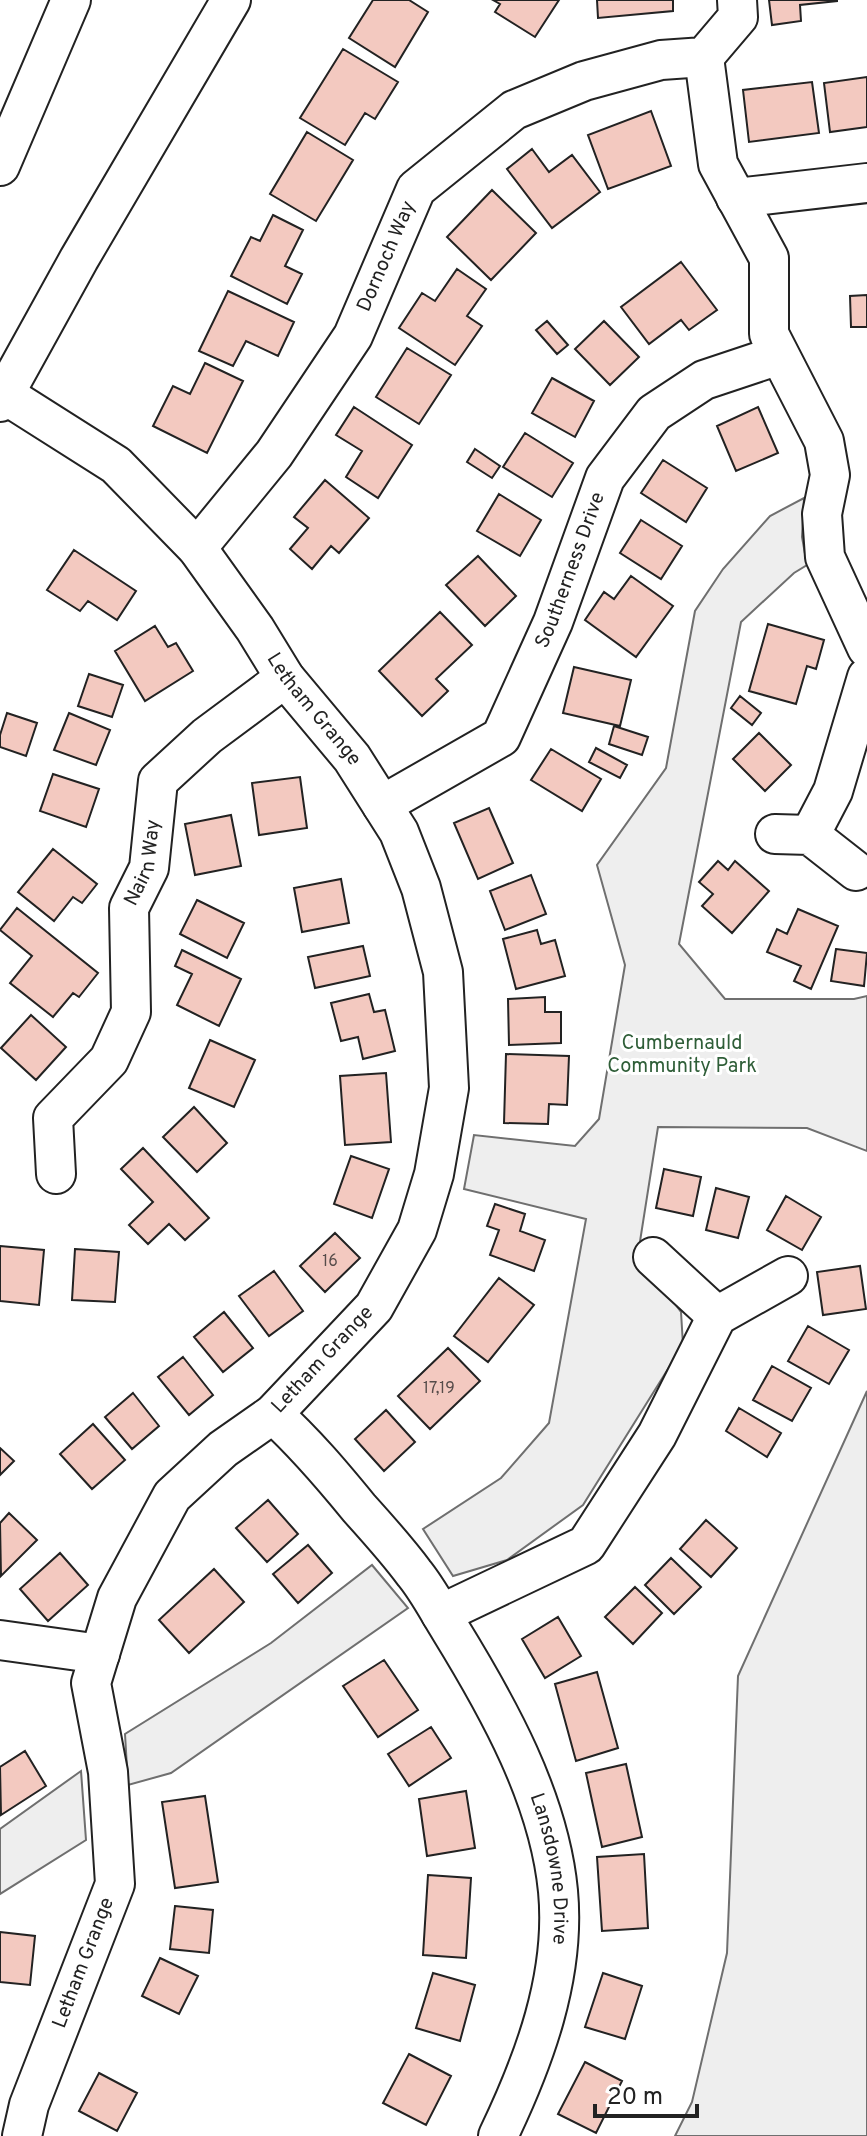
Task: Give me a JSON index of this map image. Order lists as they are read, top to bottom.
{
  "streets": {
    "street": [
      "Dornoch Way",
      "Southerness Drive",
      "Letham Grange",
      "Nairn Way",
      "Lansdowne Drive"
    ]
  },
  "crossings": [
    ["Dornoch Way", "Letham Grange"],
    ["Southerness Drive", "Letham Grange"],
    ["Letham Grange", "Nairn Way"],
    ["Letham Grange", "Lansdowne Drive"]
  ],
  "parks": ["Cumbernauld Community Park"],
  "house_numbers": ["16", "17,19"],
  "scale_bar": "20 m"
}
